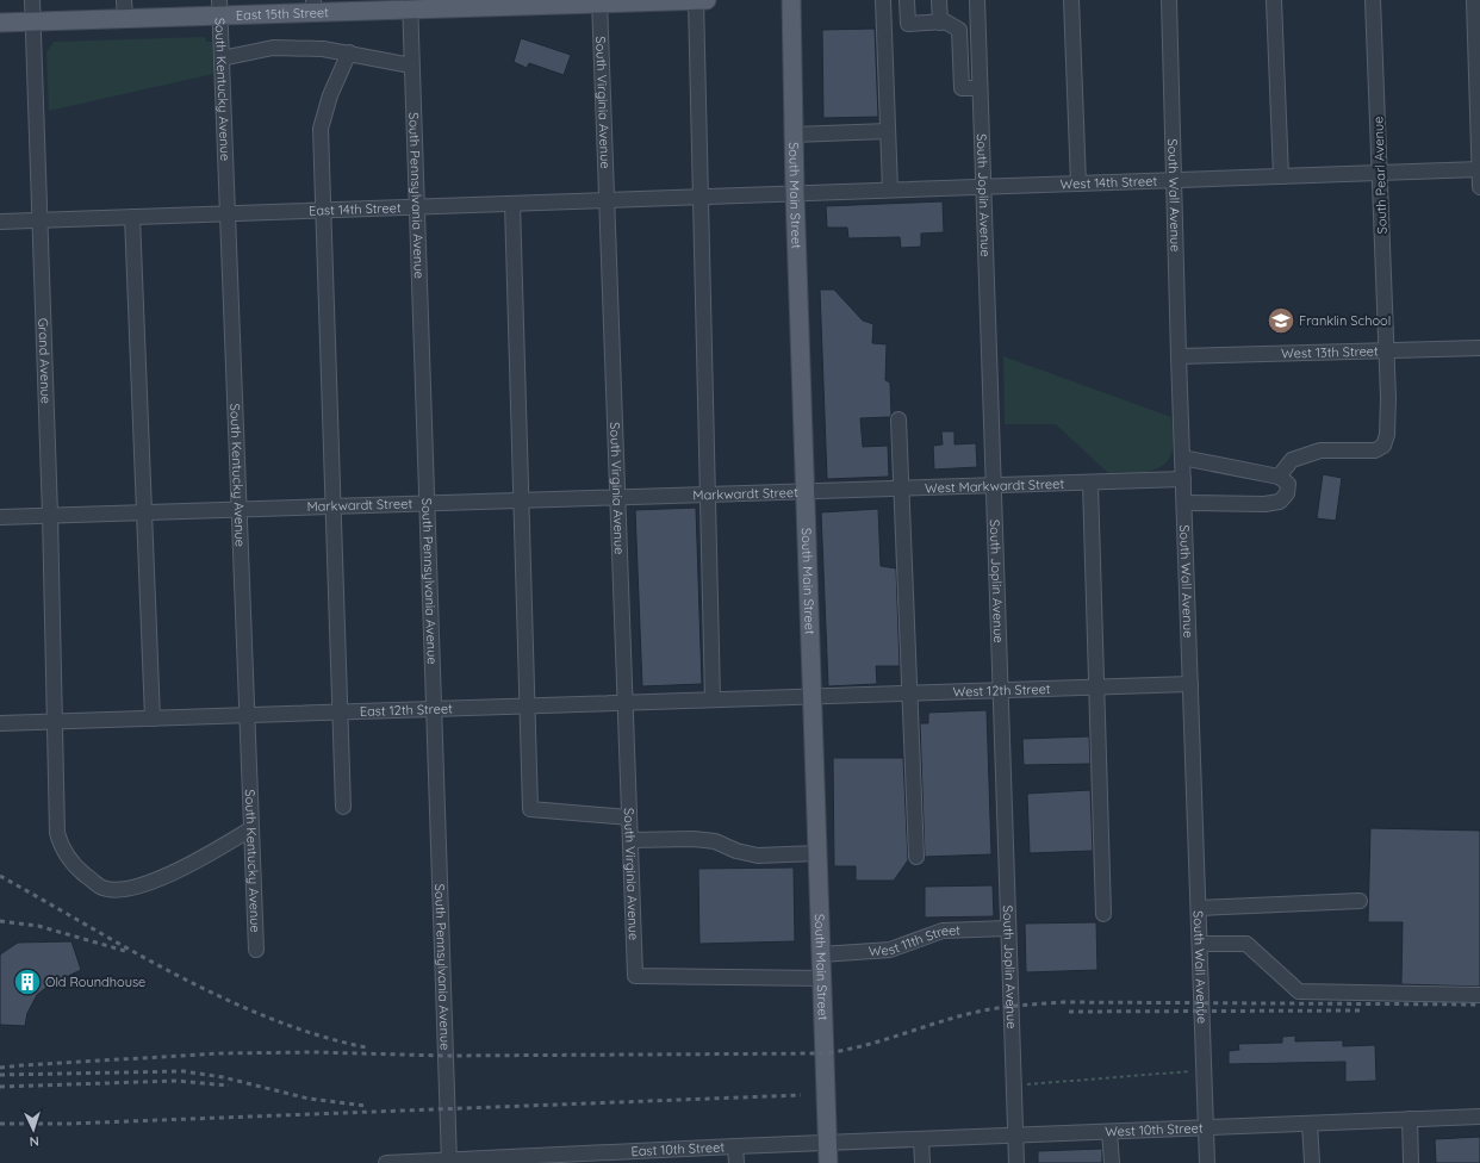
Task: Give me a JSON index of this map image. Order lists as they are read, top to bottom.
{
  "streets": {
    "main road": ["East 15th Street", "South Main Street"],
    "street": [
      "South Kentucky Avenue",
      "South Virginia Avenue",
      "South Pearl Avenue",
      "West 14th Street",
      "South Pennsylvania Avenue",
      "South Joplin Avenue",
      "South Wall Avenue",
      "East 14th Street",
      "West 13th Street",
      "Grand Avenue",
      "West Markwardt Street",
      "Markwardt Street",
      "West 12th Street",
      "East 12th Street",
      "West 11th Street",
      "West 10th Street",
      "East 10th Street"
    ]
  },
  "crossings": [
    ["East 15th Street", "South Kentucky Avenue"],
    ["East 15th Street", "South Virginia Avenue"],
    ["East 15th Street", "South Pennsylvania Avenue"],
    ["East 15th Street", "Grand Avenue"],
    ["South Kentucky Avenue", "East 14th Street"],
    ["South Kentucky Avenue", "Grand Avenue"],
    ["South Kentucky Avenue", "Markwardt Street"],
    ["South Kentucky Avenue", "East 12th Street"],
    ["South Virginia Avenue", "South Main Street"],
    ["South Virginia Avenue", "East 14th Street"],
    ["South Virginia Avenue", "Markwardt Street"],
    ["South Virginia Avenue", "East 12th Street"],
    ["South Pearl Avenue", "West 14th Street"],
    ["South Pearl Avenue", "West 13th Street"],
    ["West 14th Street", "South Main Street"],
    ["West 14th Street", "South Joplin Avenue"],
    ["West 14th Street", "South Wall Avenue"],
    ["West 14th Street", "East 14th Street"],
    ["South Pennsylvania Avenue", "East 14th Street"],
    ["South Pennsylvania Avenue", "Markwardt Street"],
    ["South Pennsylvania Avenue", "East 12th Street"],
    ["South Pennsylvania Avenue", "East 10th Street"],
    ["South Main Street", "East 14th Street"],
    ["South Main Street", "West Markwardt Street"],
    ["South Main Street", "Markwardt Street"],
    ["South Main Street", "West 12th Street"],
    ["South Main Street", "East 12th Street"],
    ["South Main Street", "West 11th Street"],
    ["South Main Street", "West 10th Street"],
    ["South Main Street", "East 10th Street"],
    ["South Joplin Avenue", "West Markwardt Street"],
    ["South Joplin Avenue", "West 12th Street"],
    ["South Joplin Avenue", "West 11th Street"],
    ["South Joplin Avenue", "West 10th Street"],
    ["South Wall Avenue", "West 13th Street"],
    ["South Wall Avenue", "West Markwardt Street"],
    ["South Wall Avenue", "West 12th Street"],
    ["South Wall Avenue", "West 10th Street"],
    ["East 14th Street", "Grand Avenue"],
    ["Grand Avenue", "Markwardt Street"],
    ["Grand Avenue", "East 12th Street"],
    ["West Markwardt Street", "Markwardt Street"],
    ["West 12th Street", "East 12th Street"],
    ["West 10th Street", "East 10th Street"]
  ],
  "places": {
    "school or university": ["Franklin School"],
    "building": ["Old Roundhouse"]
  },
  "north": "bottom"
}
